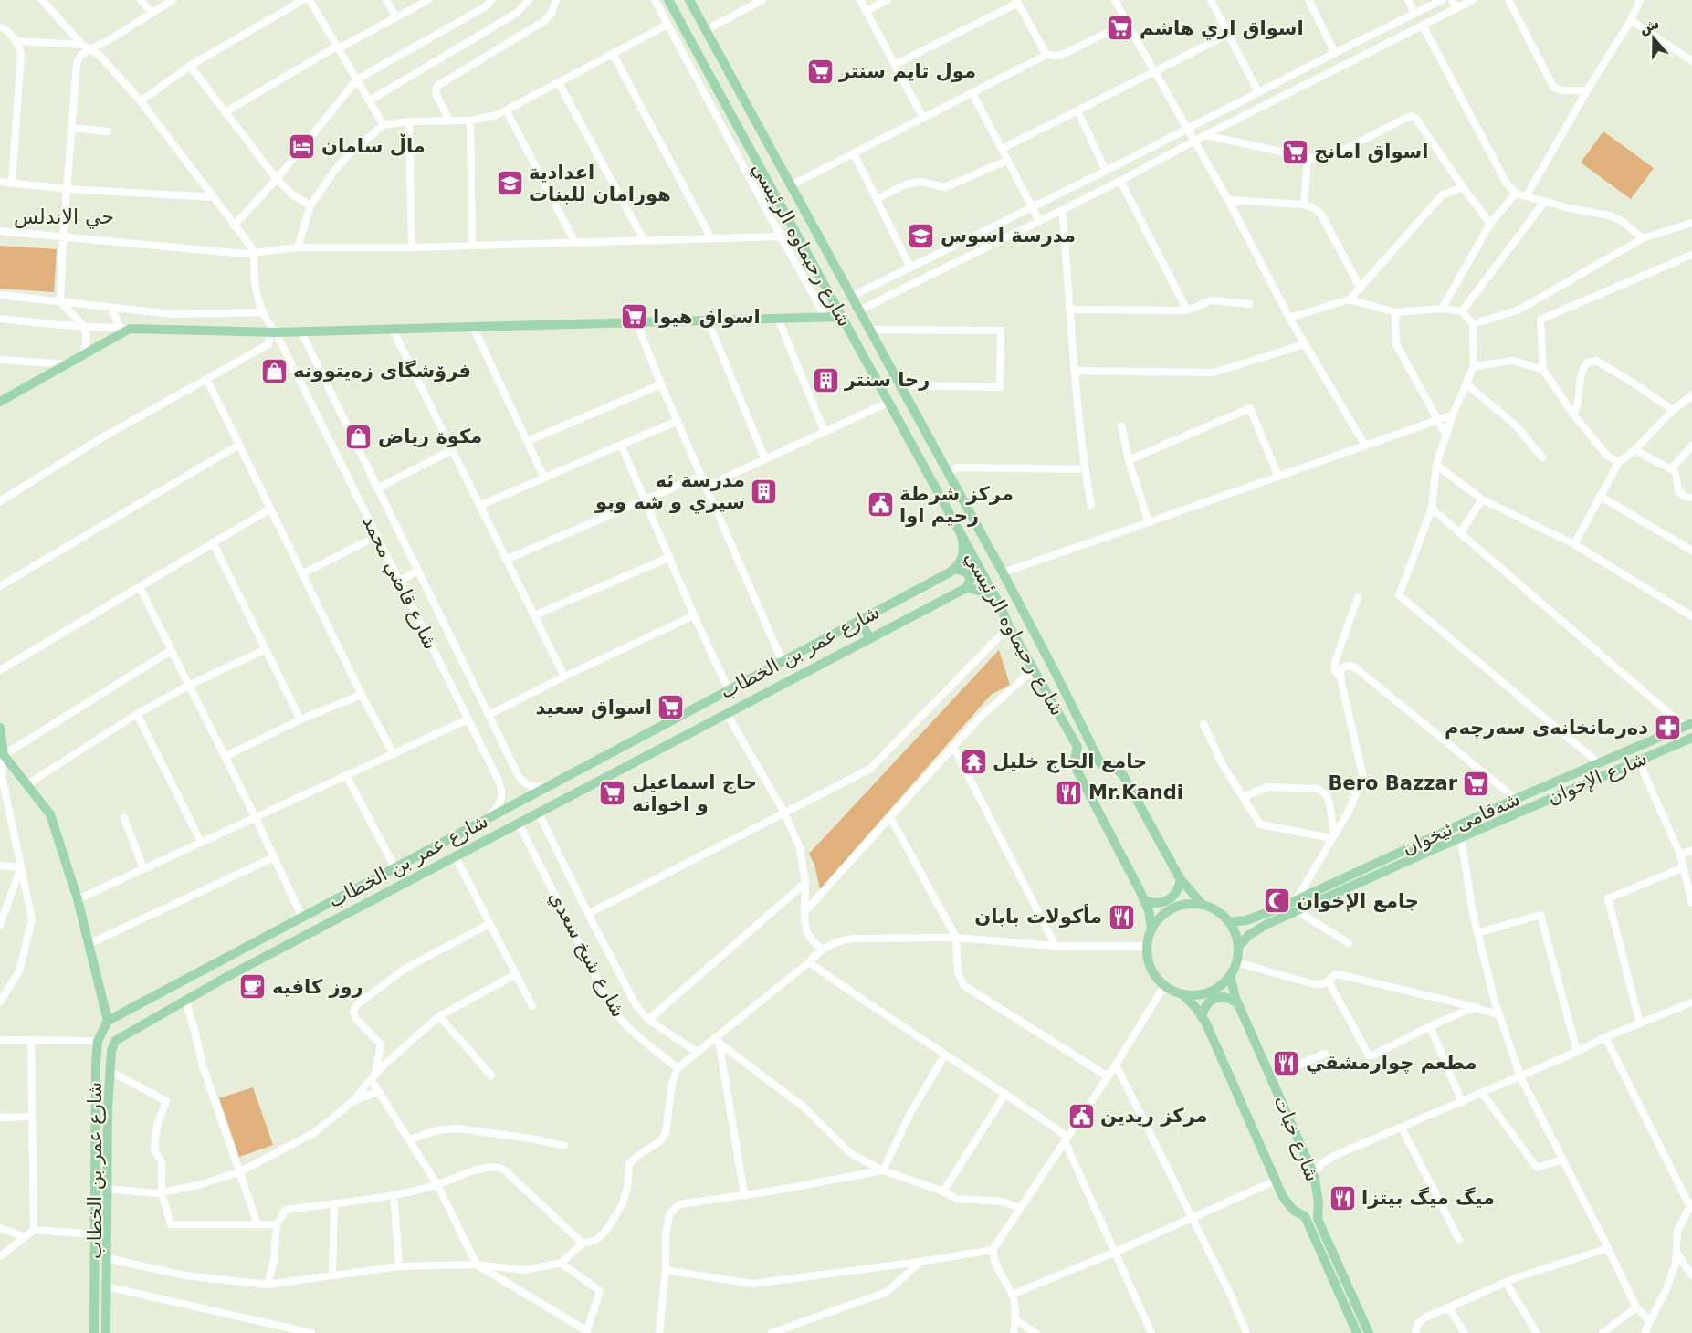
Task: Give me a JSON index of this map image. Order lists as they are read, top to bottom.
{
  "streets": {
    "main road": [
      "شارع رحيماوه الرئيسي",
      "شارع عمر بن الخطاب",
      "شارع الإخوان",
      "شەقامی ئیخوان",
      "شارع خبات"
    ],
    "street": ["شارع قاضي محمد", "شارع شيخ سعدي"]
  },
  "crossings": [
    ["شارع رحيماوه الرئيسي", "شارع الإخوان"],
    ["شارع رحيماوه الرئيسي", "شەقامی ئیخوان"],
    ["شارع رحيماوه الرئيسي", "شارع خبات"],
    ["شارع قاضي محمد", "شارع عمر بن الخطاب"],
    ["شارع عمر بن الخطاب", "شارع شيخ سعدي"],
    ["شارع الإخوان", "شەقامی ئیخوان"],
    ["شارع الإخوان", "شارع خبات"],
    ["شەقامی ئیخوان", "شارع خبات"]
  ],
  "districts": ["حي الاندلس"],
  "places": {
    "supermarket": [
      "اسواق اري هاشم",
      "مول تايم سنتر",
      "اسواق امانج",
      "اسواق هيوا",
      "اسواق سعيد",
      "Bero Bazzar",
      "حاج اسماعيل و اخوانه"
    ],
    "hotel": ["ماڵ سامان"],
    "school or university": ["اعدادية هورامان للبنات", "مدرسة اسوس"],
    "shop": ["فرۆشگای زەیتوونە", "مكوة رياض"],
    "building": ["رحا سنتر", "مدرسة ئه سيري و شه وبو"],
    "public building": ["مركز شرطة رحيم اوا", "مركز ريدين"],
    "pharmacy": ["دەرمانخانەی سەرچەم"],
    "temple": ["جامع الحاج خليل"],
    "restaurant": [
      "Mr.Kandi",
      "مأكولات بابان",
      "مطعم چوارمشقي",
      "ميگ ميگ بيتزا"
    ],
    "mosque": ["جامع الإخوان"],
    "cafe": ["روز كافيه"]
  },
  "north": "top"
}
